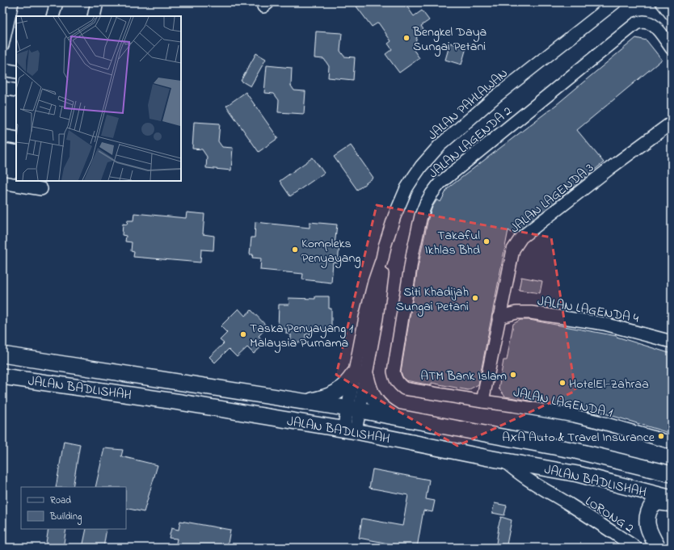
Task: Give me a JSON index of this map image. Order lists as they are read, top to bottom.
{
  "streets": {
    "main road": ["JALAN BADLISHAH"],
    "street": [
      "JALAN PAHLAWAN",
      "JALAN LAGENDA 2",
      "JALAN LAGENDA 3",
      "JALAN LAGENDA 4",
      "JALAN LAGENDA 1",
      "LORONG 2"
    ]
  },
  "crossings": [
    ["JALAN PAHLAWAN", "JALAN BADLISHAH"],
    ["JALAN LAGENDA 2", "JALAN LAGENDA 1"],
    ["JALAN LAGENDA 3", "JALAN LAGENDA 4"],
    ["JALAN LAGENDA 3", "JALAN LAGENDA 1"],
    ["JALAN BADLISHAH", "LORONG 2"]
  ],
  "places": [
    "Bengkel Daya Sungai Petani",
    "Takaful Ikhlas Bhd",
    "Kompleks Penyayang",
    "Siti Khadijah Sungai Petani",
    "Taska Penyayang 1 Malaysia Purnama",
    "ATM Bank Islam",
    "HotelEl-Zahraa",
    "AXA Auto & Travel Insurance"
  ],
  "legend": ["Road", "Building"]
}
